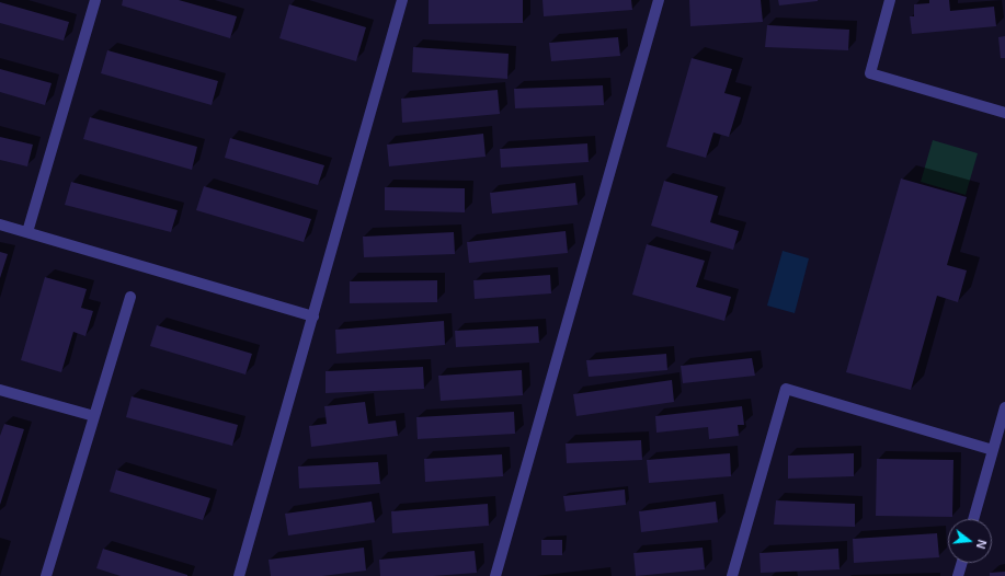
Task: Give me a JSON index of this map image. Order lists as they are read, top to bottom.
{
  "north": "right"
}
